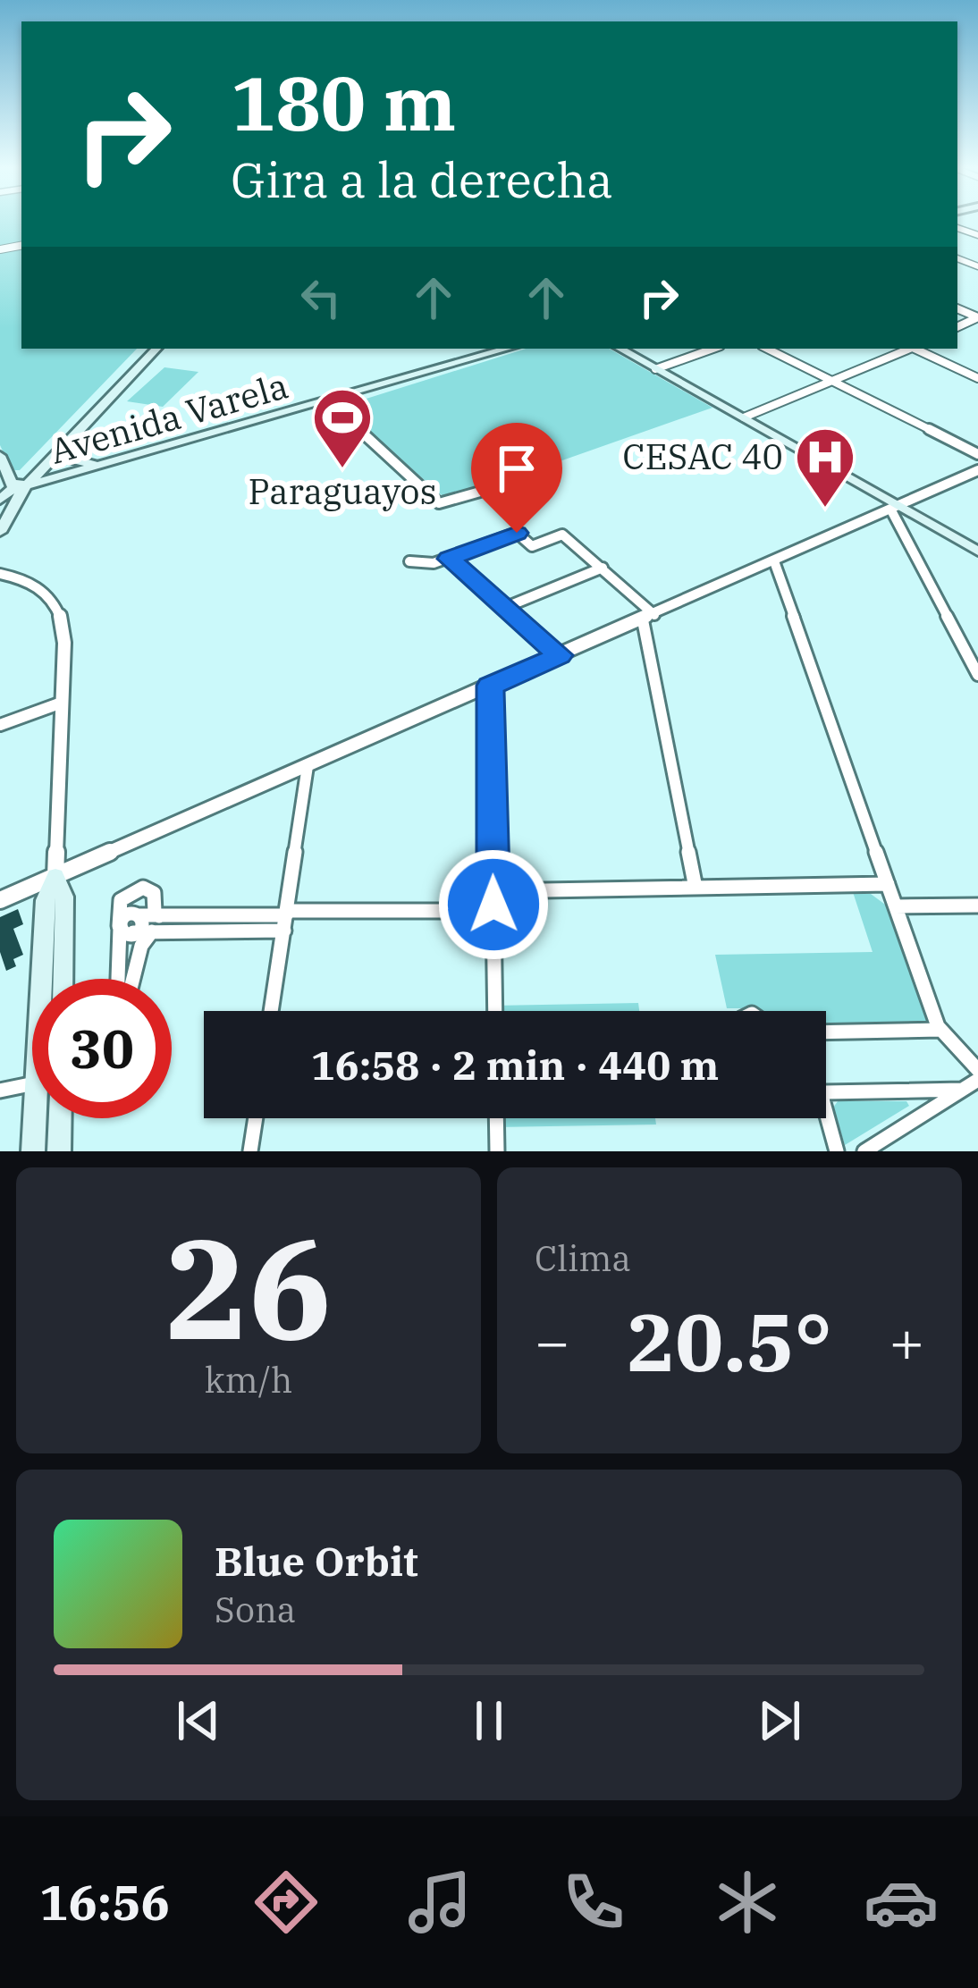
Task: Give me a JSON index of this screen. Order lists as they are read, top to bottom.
{
  "streets": {
    "main road": ["Avenida Varela"]
  },
  "places": {
    "sports": ["Paraguayos"],
    "hospital": ["CESAC 40"]
  },
  "page": {
    "turn": ["180 m", "Gira a la derecha"],
    "limit": "30",
    "trip": "16:58 · 2 min · 440 m",
    "tile": [
      ["26", "km/h"],
      "Clima"
    ],
    "heat": ["−", "20.5°", "+"],
    "song": ["Blue Orbit", "Sona"],
    "tabs": "16:56"
  }
}
